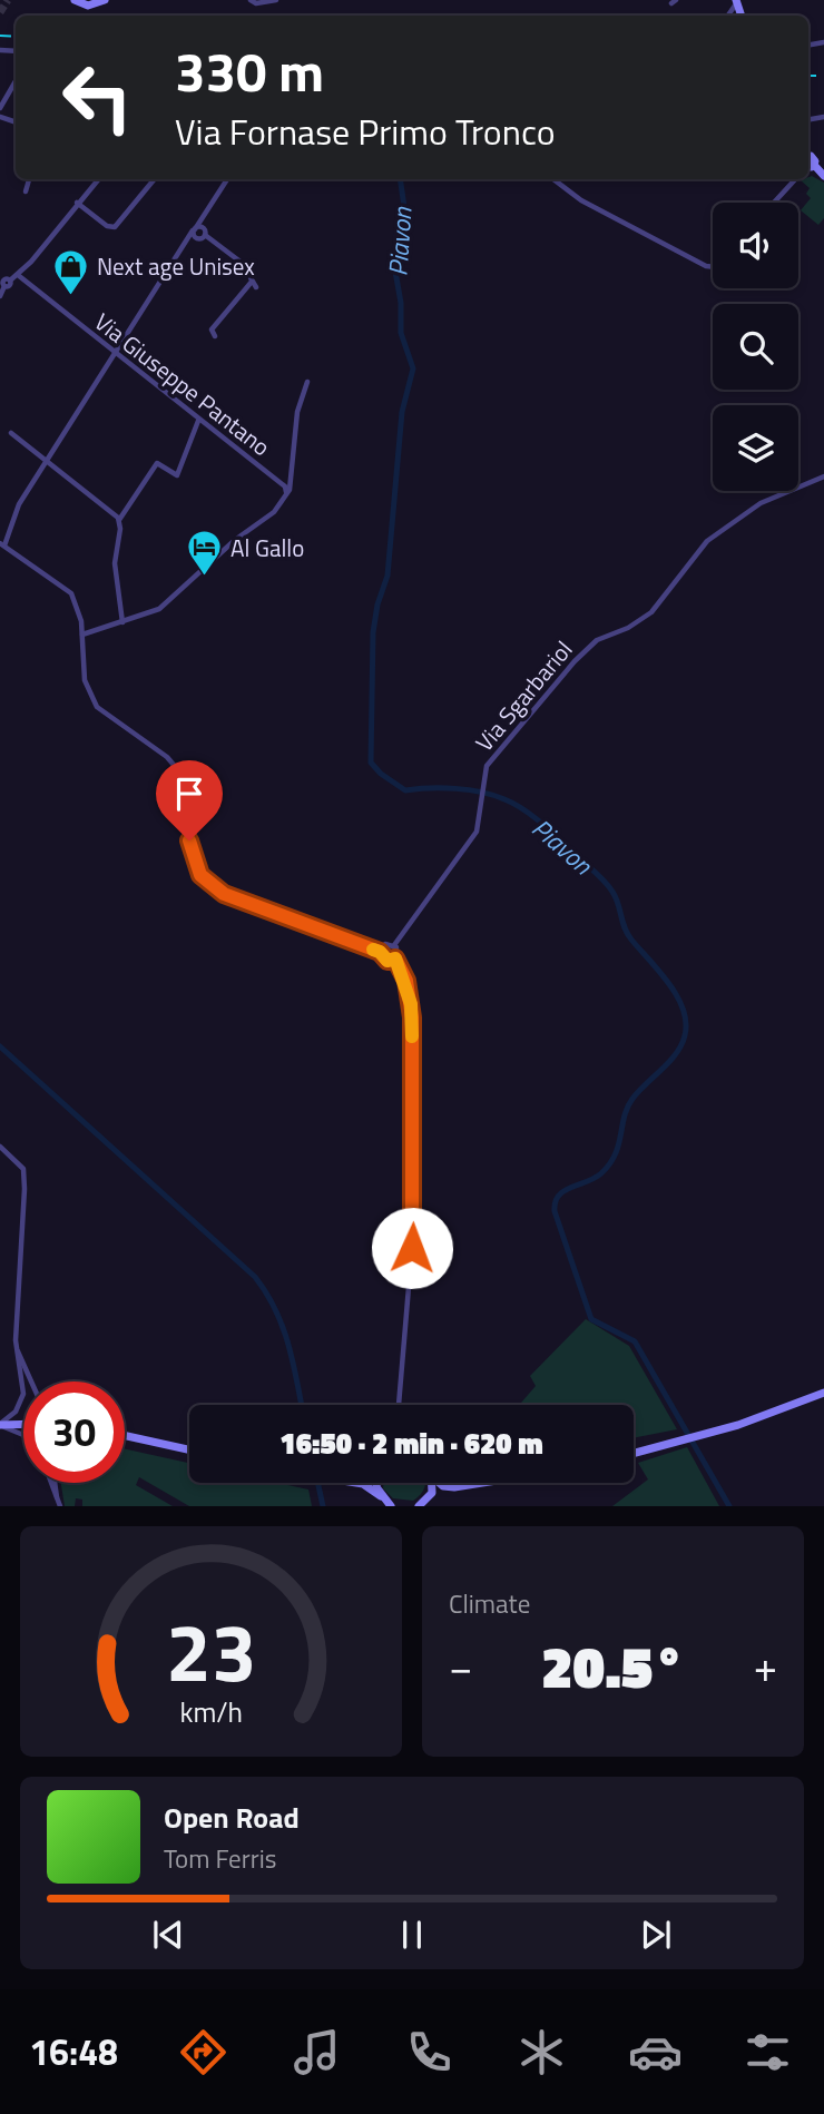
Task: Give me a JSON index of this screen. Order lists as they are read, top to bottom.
{
  "streets": {
    "street": ["Via Giuseppe Pantano", "Via Sgarbariol"]
  },
  "water": ["Piavon"],
  "places": {
    "shop": ["Next age Unisex"],
    "hotel": ["Al Gallo"]
  },
  "page": {
    "turn": ["330 m", "Via Fornase Primo Tronco"],
    "limit": "30",
    "trip": "16:50 · 2 min · 620 m",
    "tile": "Climate",
    "heat": ["−", "20.5°", "+"],
    "song": ["Open Road", "Tom Ferris"],
    "tabs": "16:48",
    "gauge": ["23", "km/h"]
  }
}
